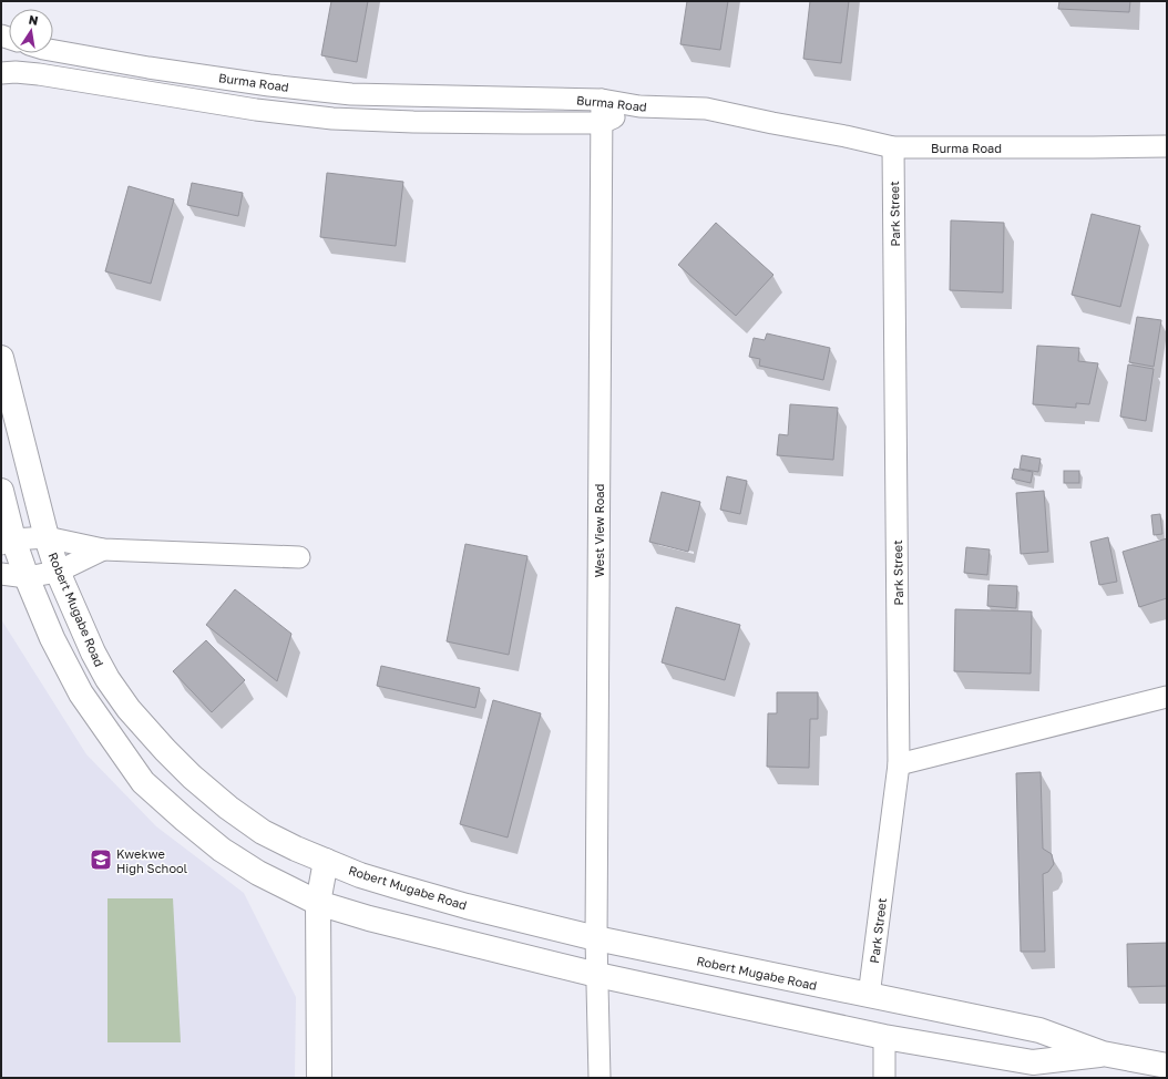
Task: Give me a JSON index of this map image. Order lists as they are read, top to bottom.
{
  "streets": {
    "main road": ["Robert Mugabe Road"],
    "street": ["Burma Road", "Park Street", "West View Road"]
  },
  "crossings": [
    ["Burma Road", "Park Street"],
    ["Burma Road", "West View Road"],
    ["Park Street", "Robert Mugabe Road"],
    ["West View Road", "Robert Mugabe Road"]
  ],
  "places": {
    "school or university": ["Kwekwe High School"]
  },
  "north": "top"
}
